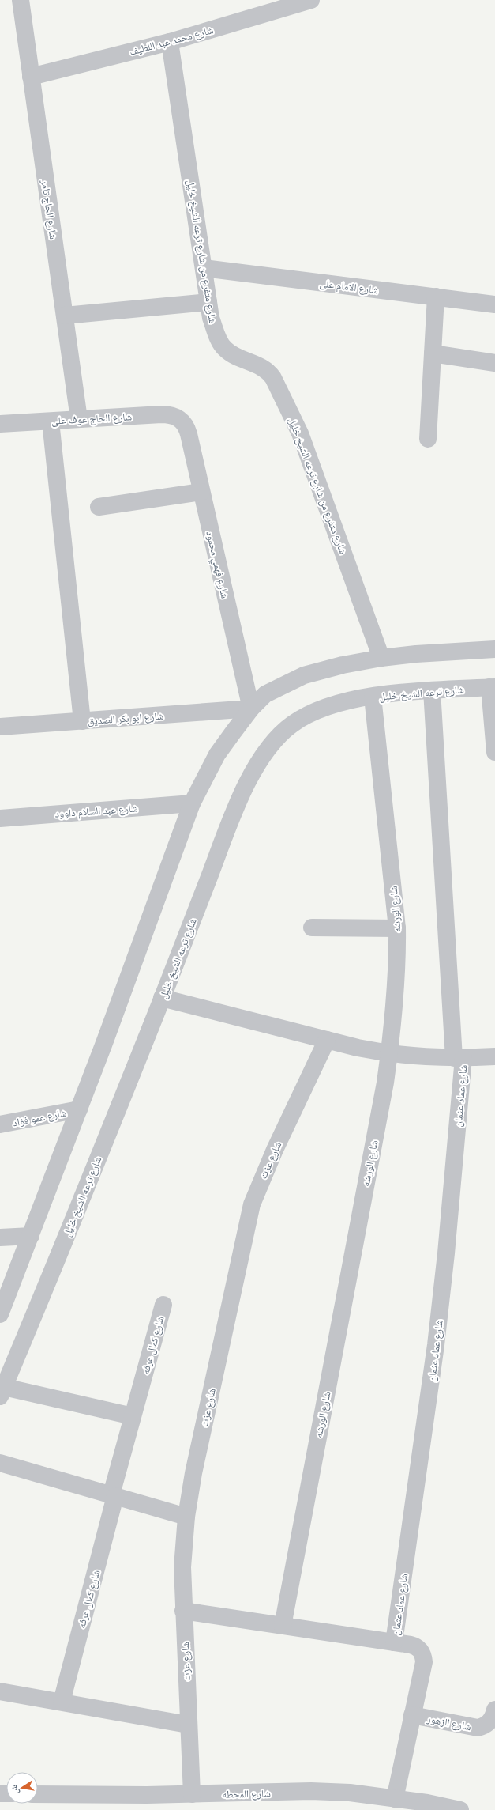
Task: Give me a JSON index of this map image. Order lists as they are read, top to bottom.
{
  "streets": {
    "street": [
      "شارع محمد عبد اللطيف",
      "شارع الحاج تامر",
      "شارع متفرع من شارع ترعه الشيخ خليل",
      "شارع الامام على",
      "شارع الحاج عوف على",
      "شارع فهمي محمود",
      "شارع ترعه الشيخ خليل",
      "شارع ابو بكر الصديق",
      "شارع عبد السلام داوود",
      "شارع الورشه",
      "شارع عماد عثمان",
      "شارع عمو فؤاد",
      "شارع عزت",
      "شارع كمال عرفه",
      "شارع الزهور",
      "شارع المحطه"
    ]
  },
  "crossings": [
    ["شارع محمد عبد اللطيف", "شارع الحاج تامر"],
    ["شارع محمد عبد اللطيف", "شارع متفرع من شارع ترعه الشيخ خليل"],
    ["شارع الحاج تامر", "شارع الحاج عوف على"],
    ["شارع متفرع من شارع ترعه الشيخ خليل", "شارع الامام على"],
    ["شارع الحاج عوف على", "شارع فهمي محمود"],
    ["شارع فهمي محمود", "شارع ابو بكر الصديق"],
    ["شارع ترعه الشيخ خليل", "شارع الورشه"],
    ["شارع ترعه الشيخ خليل", "شارع عماد عثمان"],
    ["شارع عزت", "شارع المحطه"]
  ],
  "north": "left"
}
